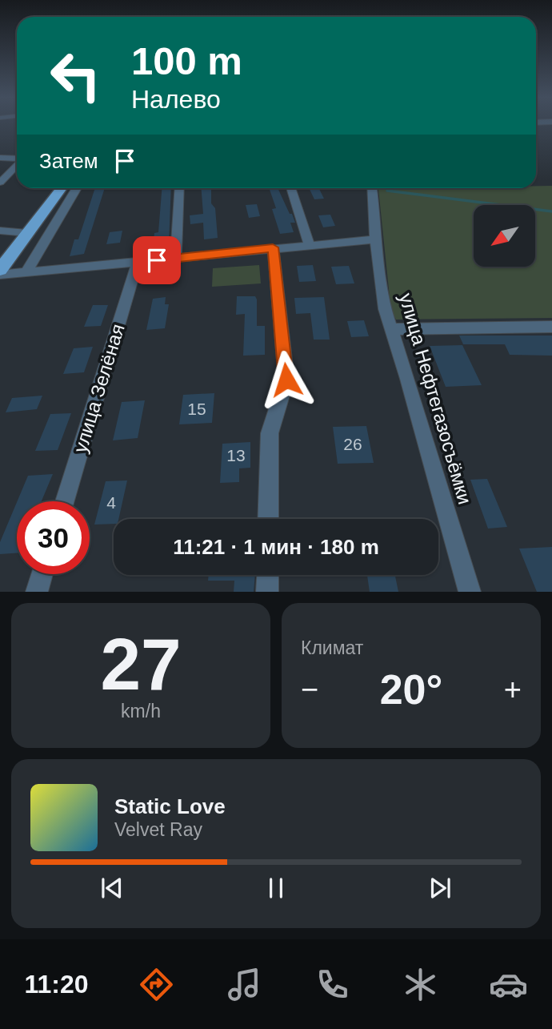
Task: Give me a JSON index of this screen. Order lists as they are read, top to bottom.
{
  "streets": {
    "street": ["улица Зелёная", "улица Нефтегазосъёмки"]
  },
  "house_numbers": [
    "15",
    "26",
    "13",
    "4"
  ],
  "north": "bottom left",
  "page": {
    "turn": ["100 m", "Налево"],
    "then": "Затем",
    "limit": "30",
    "trip": "11:21 · 1 мин · 180 m",
    "tile": [
      ["27", "km/h"],
      "Климат"
    ],
    "heat": ["−", "20°", "+"],
    "song": ["Static Love", "Velvet Ray"],
    "tabs": "11:20"
  }
}
